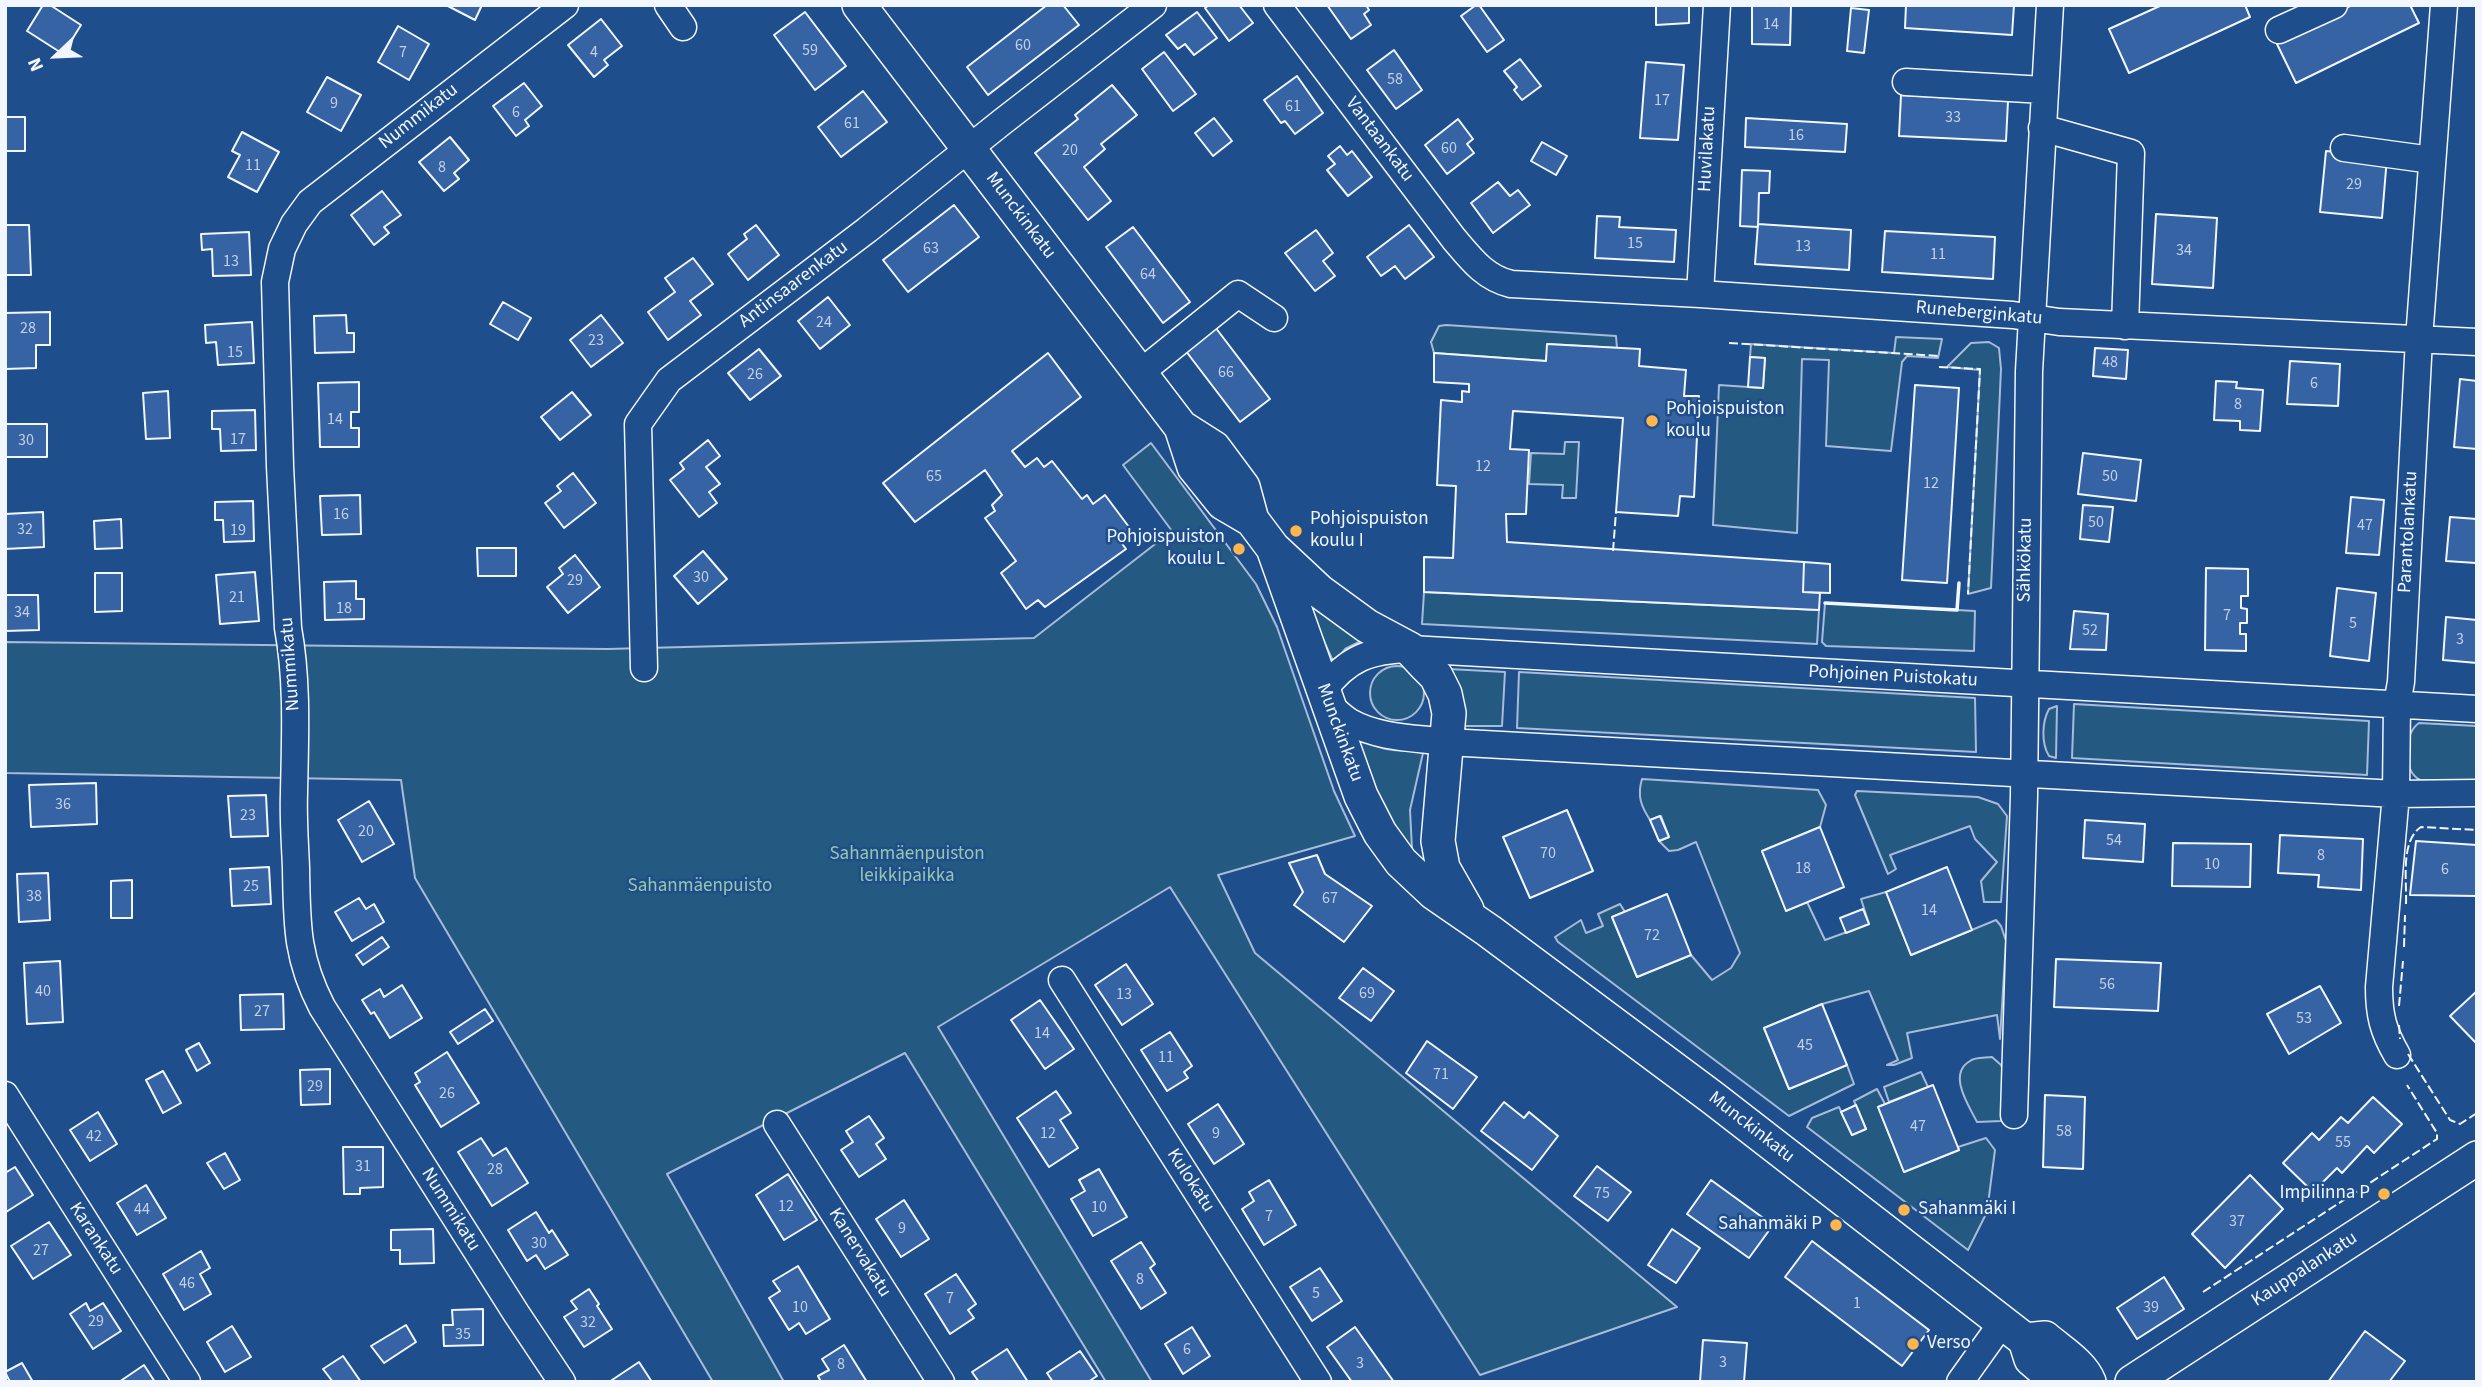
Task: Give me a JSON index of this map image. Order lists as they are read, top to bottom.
{
  "streets": {
    "main road": ["Munckinkatu", "Kauppalankatu"],
    "street": [
      "Nummikatu",
      "Vantaankatu",
      "Huvilakatu",
      "Antinsaarenkatu",
      "Runeberginkatu",
      "Parantolankatu",
      "Sähkökatu",
      "Pohjoinen Puistokatu",
      "Kulokatu",
      "Karankatu",
      "Kanervakatu"
    ]
  },
  "crossings": [
    ["Vantaankatu", "Runeberginkatu"],
    ["Huvilakatu", "Runeberginkatu"],
    ["Munckinkatu", "Antinsaarenkatu"],
    ["Munckinkatu", "Pohjoinen Puistokatu"],
    ["Runeberginkatu", "Parantolankatu"],
    ["Runeberginkatu", "Sähkökatu"],
    ["Parantolankatu", "Pohjoinen Puistokatu"],
    ["Sähkökatu", "Pohjoinen Puistokatu"]
  ],
  "parks": ["Sahanmäenpuiston leikkipaikka", "Sahanmäenpuisto"],
  "places": [
    "Pohjoispuiston koulu",
    "Pohjoispuiston koulu I",
    "Pohjoispuiston koulu L",
    "Impilinna P",
    "Sahanmäki I",
    "Sahanmäki P",
    "Verso"
  ],
  "house_numbers": [
    "14",
    "60",
    "59",
    "7",
    "4",
    "58",
    "17",
    "9",
    "61",
    "6",
    "33",
    "61",
    "16",
    "60",
    "20",
    "11",
    "8",
    "29",
    "15",
    "13",
    "63",
    "34",
    "11",
    "13",
    "64",
    "24",
    "28",
    "23",
    "15",
    "48",
    "66",
    "26",
    "6",
    "8",
    "14",
    "17",
    "30",
    "12",
    "65",
    "50",
    "12",
    "16",
    "50",
    "47",
    "32",
    "19",
    "30",
    "29",
    "21",
    "18",
    "34",
    "7",
    "5",
    "52",
    "3",
    "36",
    "23",
    "20",
    "54",
    "70",
    "8",
    "10",
    "18",
    "6",
    "25",
    "38",
    "67",
    "14",
    "72",
    "56",
    "40",
    "69",
    "13",
    "27",
    "53",
    "14",
    "45",
    "11",
    "71",
    "29",
    "26",
    "47",
    "58",
    "12",
    "9",
    "42",
    "55",
    "31",
    "28",
    "75",
    "12",
    "10",
    "44",
    "7",
    "37",
    "9",
    "30",
    "27",
    "8",
    "46",
    "5",
    "7",
    "1",
    "10",
    "39",
    "29",
    "32",
    "35",
    "6",
    "3",
    "3",
    "8"
  ],
  "north": "bottom left"
}
